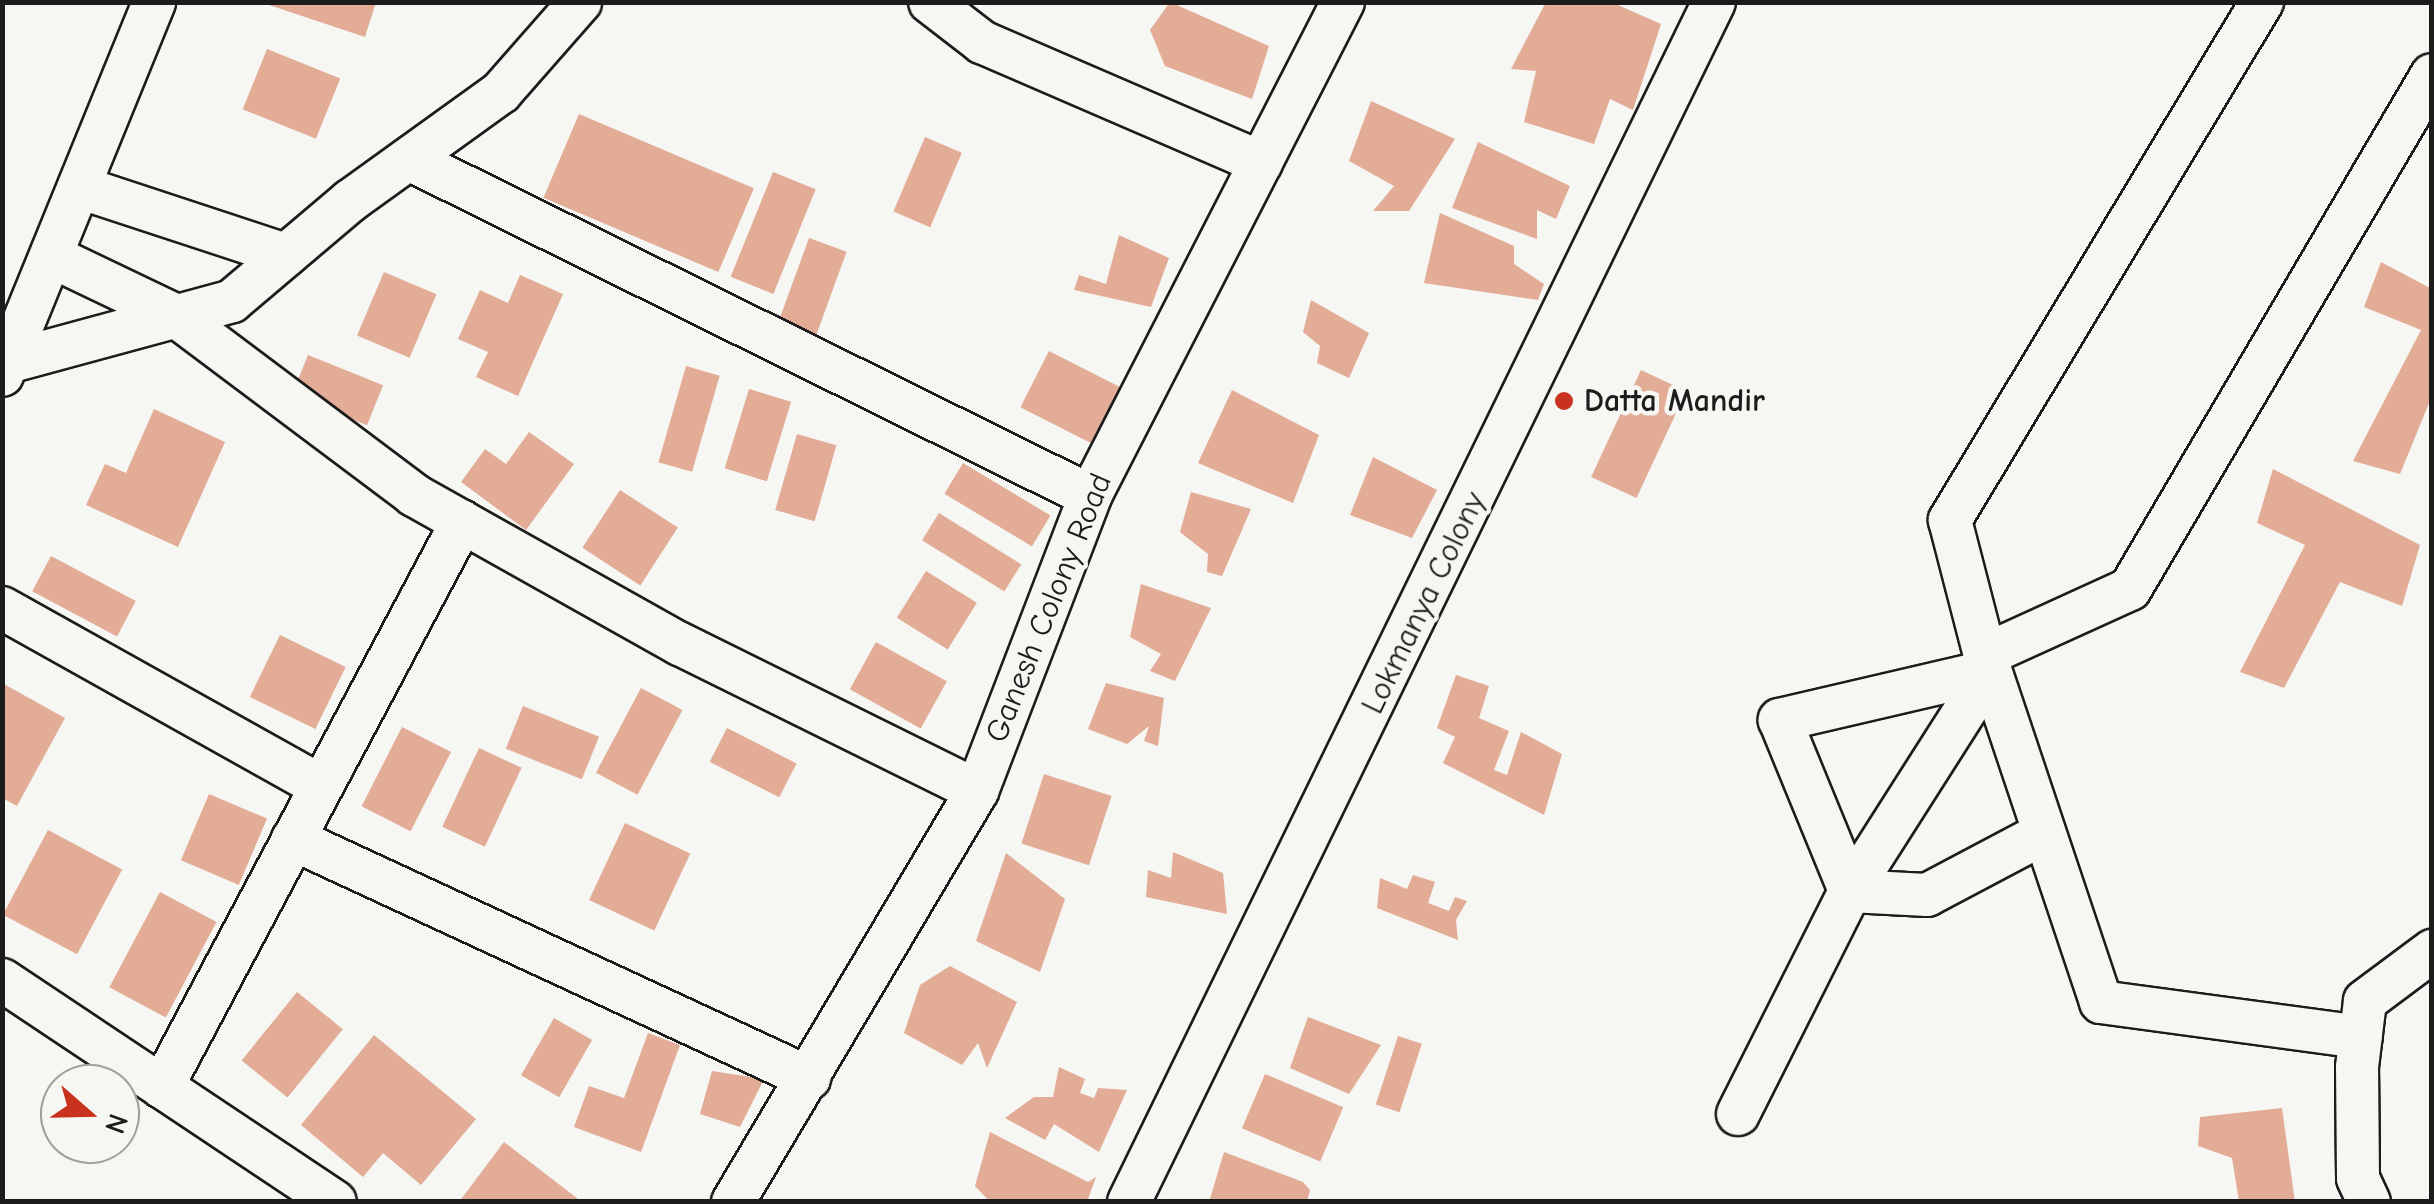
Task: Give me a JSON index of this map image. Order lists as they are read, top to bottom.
{
  "streets": {
    "street": ["Lokmanya Colony", "Ganesh Colony Road"]
  },
  "places": ["Datta Mandir"],
  "north": "right"
}
